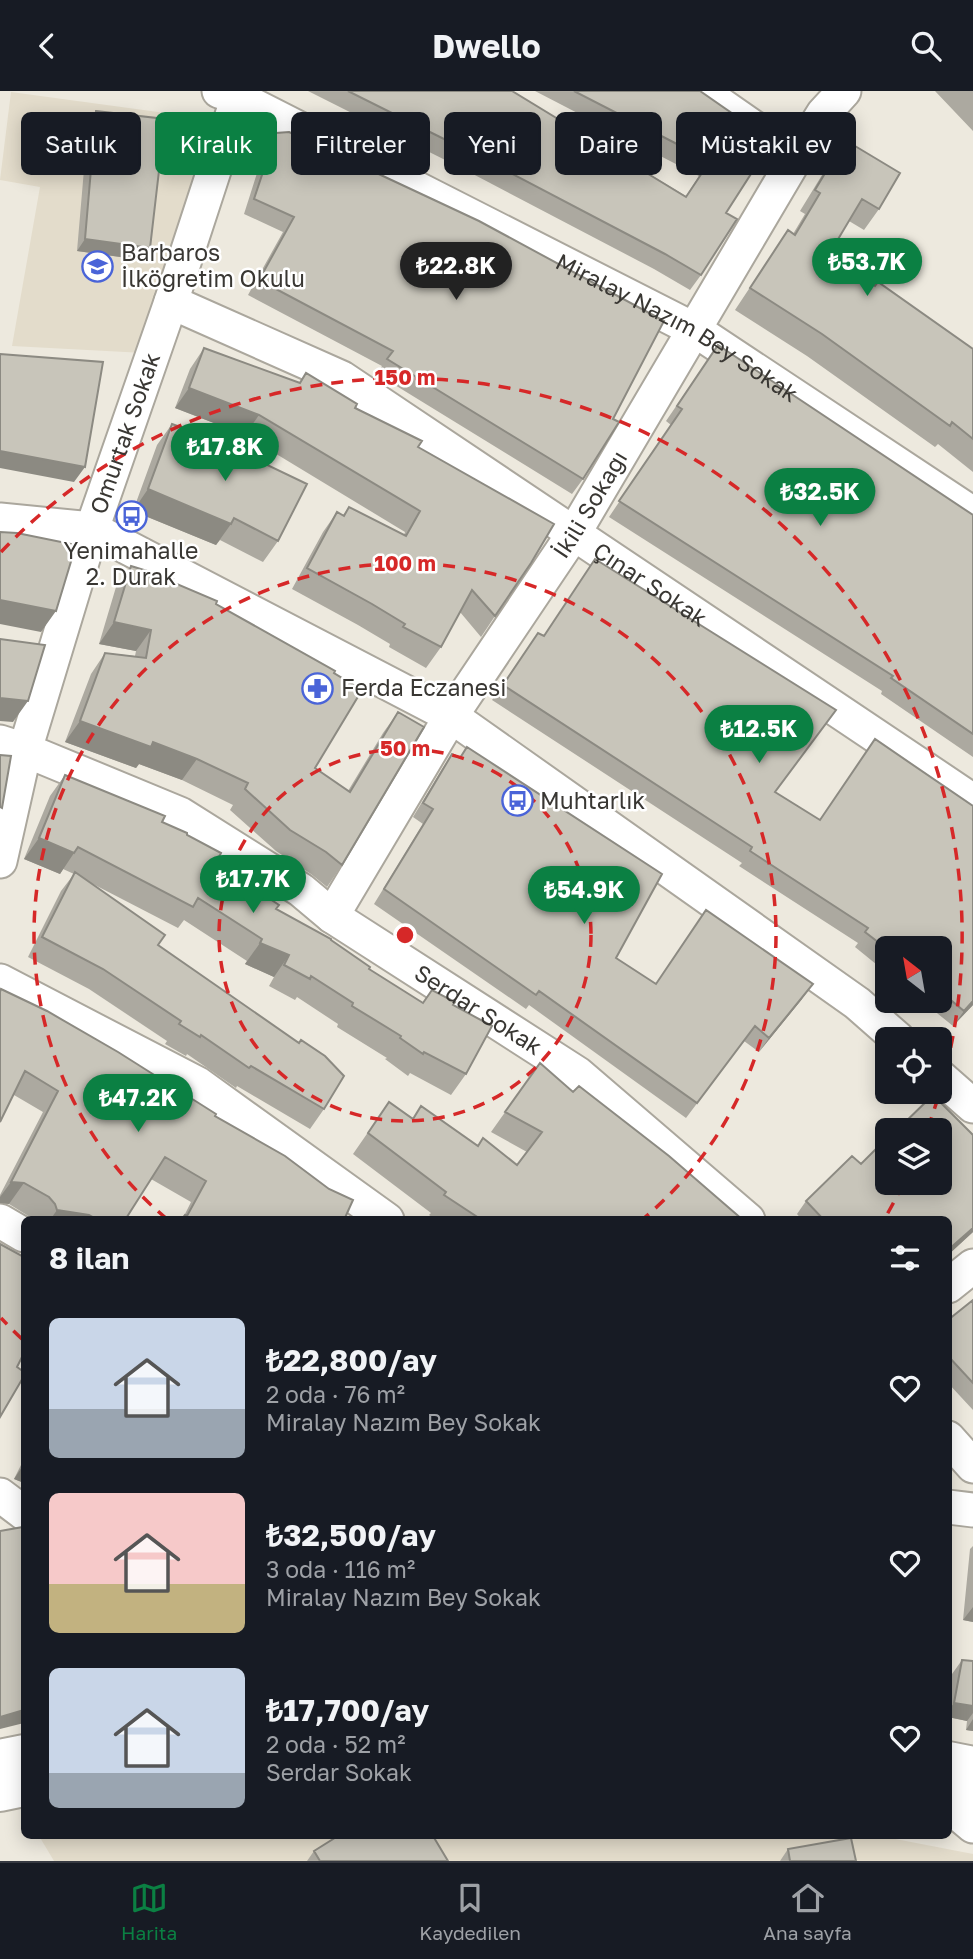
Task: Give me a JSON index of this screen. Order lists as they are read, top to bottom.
{
  "streets": {
    "street": [
      "Miralay Nazım Bey Sokak",
      "Omurtak Sokak",
      "İkili Sokağı",
      "Çınar Sokak",
      "Serdar Sokak"
    ]
  },
  "crossings": [
    ["Miralay Nazım Bey Sokak", "Omurtak Sokak"],
    ["Miralay Nazım Bey Sokak", "İkili Sokağı"],
    ["Omurtak Sokak", "Çınar Sokak"],
    ["Omurtak Sokak", "Serdar Sokak"],
    ["İkili Sokağı", "Çınar Sokak"],
    ["İkili Sokağı", "Serdar Sokak"]
  ],
  "places": {
    "school or university": ["Barbaros İlköğretim Okulu"],
    "bus stop": ["Yenimahalle 2. Durak", "Muhtarlık"],
    "pharmacy": ["Ferda Eczanesi"]
  },
  "north": "top left",
  "page": {
    "header": "Dwello",
    "chip": [
      "Satılık",
      "Kiralık",
      "Filtreler",
      "Yeni",
      "Daire",
      "Müstakil ev"
    ],
    "price": [
      "₺53.7K",
      "₺22.8K",
      "₺17.8K",
      "₺32.5K",
      "₺12.5K",
      "₺17.7K",
      "₺54.9K",
      "₺47.2K"
    ],
    "heading": "8 ilan",
    "list": [
      {
        "name": "₺22,800/ay",
        "note": "2 oda · 76 m² · Miralay Nazım Bey Sokak"
      },
      {
        "name": "₺32,500/ay",
        "note": "3 oda · 116 m² · Miralay Nazım Bey Sokak"
      },
      {
        "name": "₺17,700/ay",
        "note": "2 oda · 52 m² · Serdar Sokak"
      }
    ],
    "tabs": ["Harita", "Kaydedilen", "Ana sayfa"]
  },
  "rings": ["150 m", "100 m", "50 m"]
}
